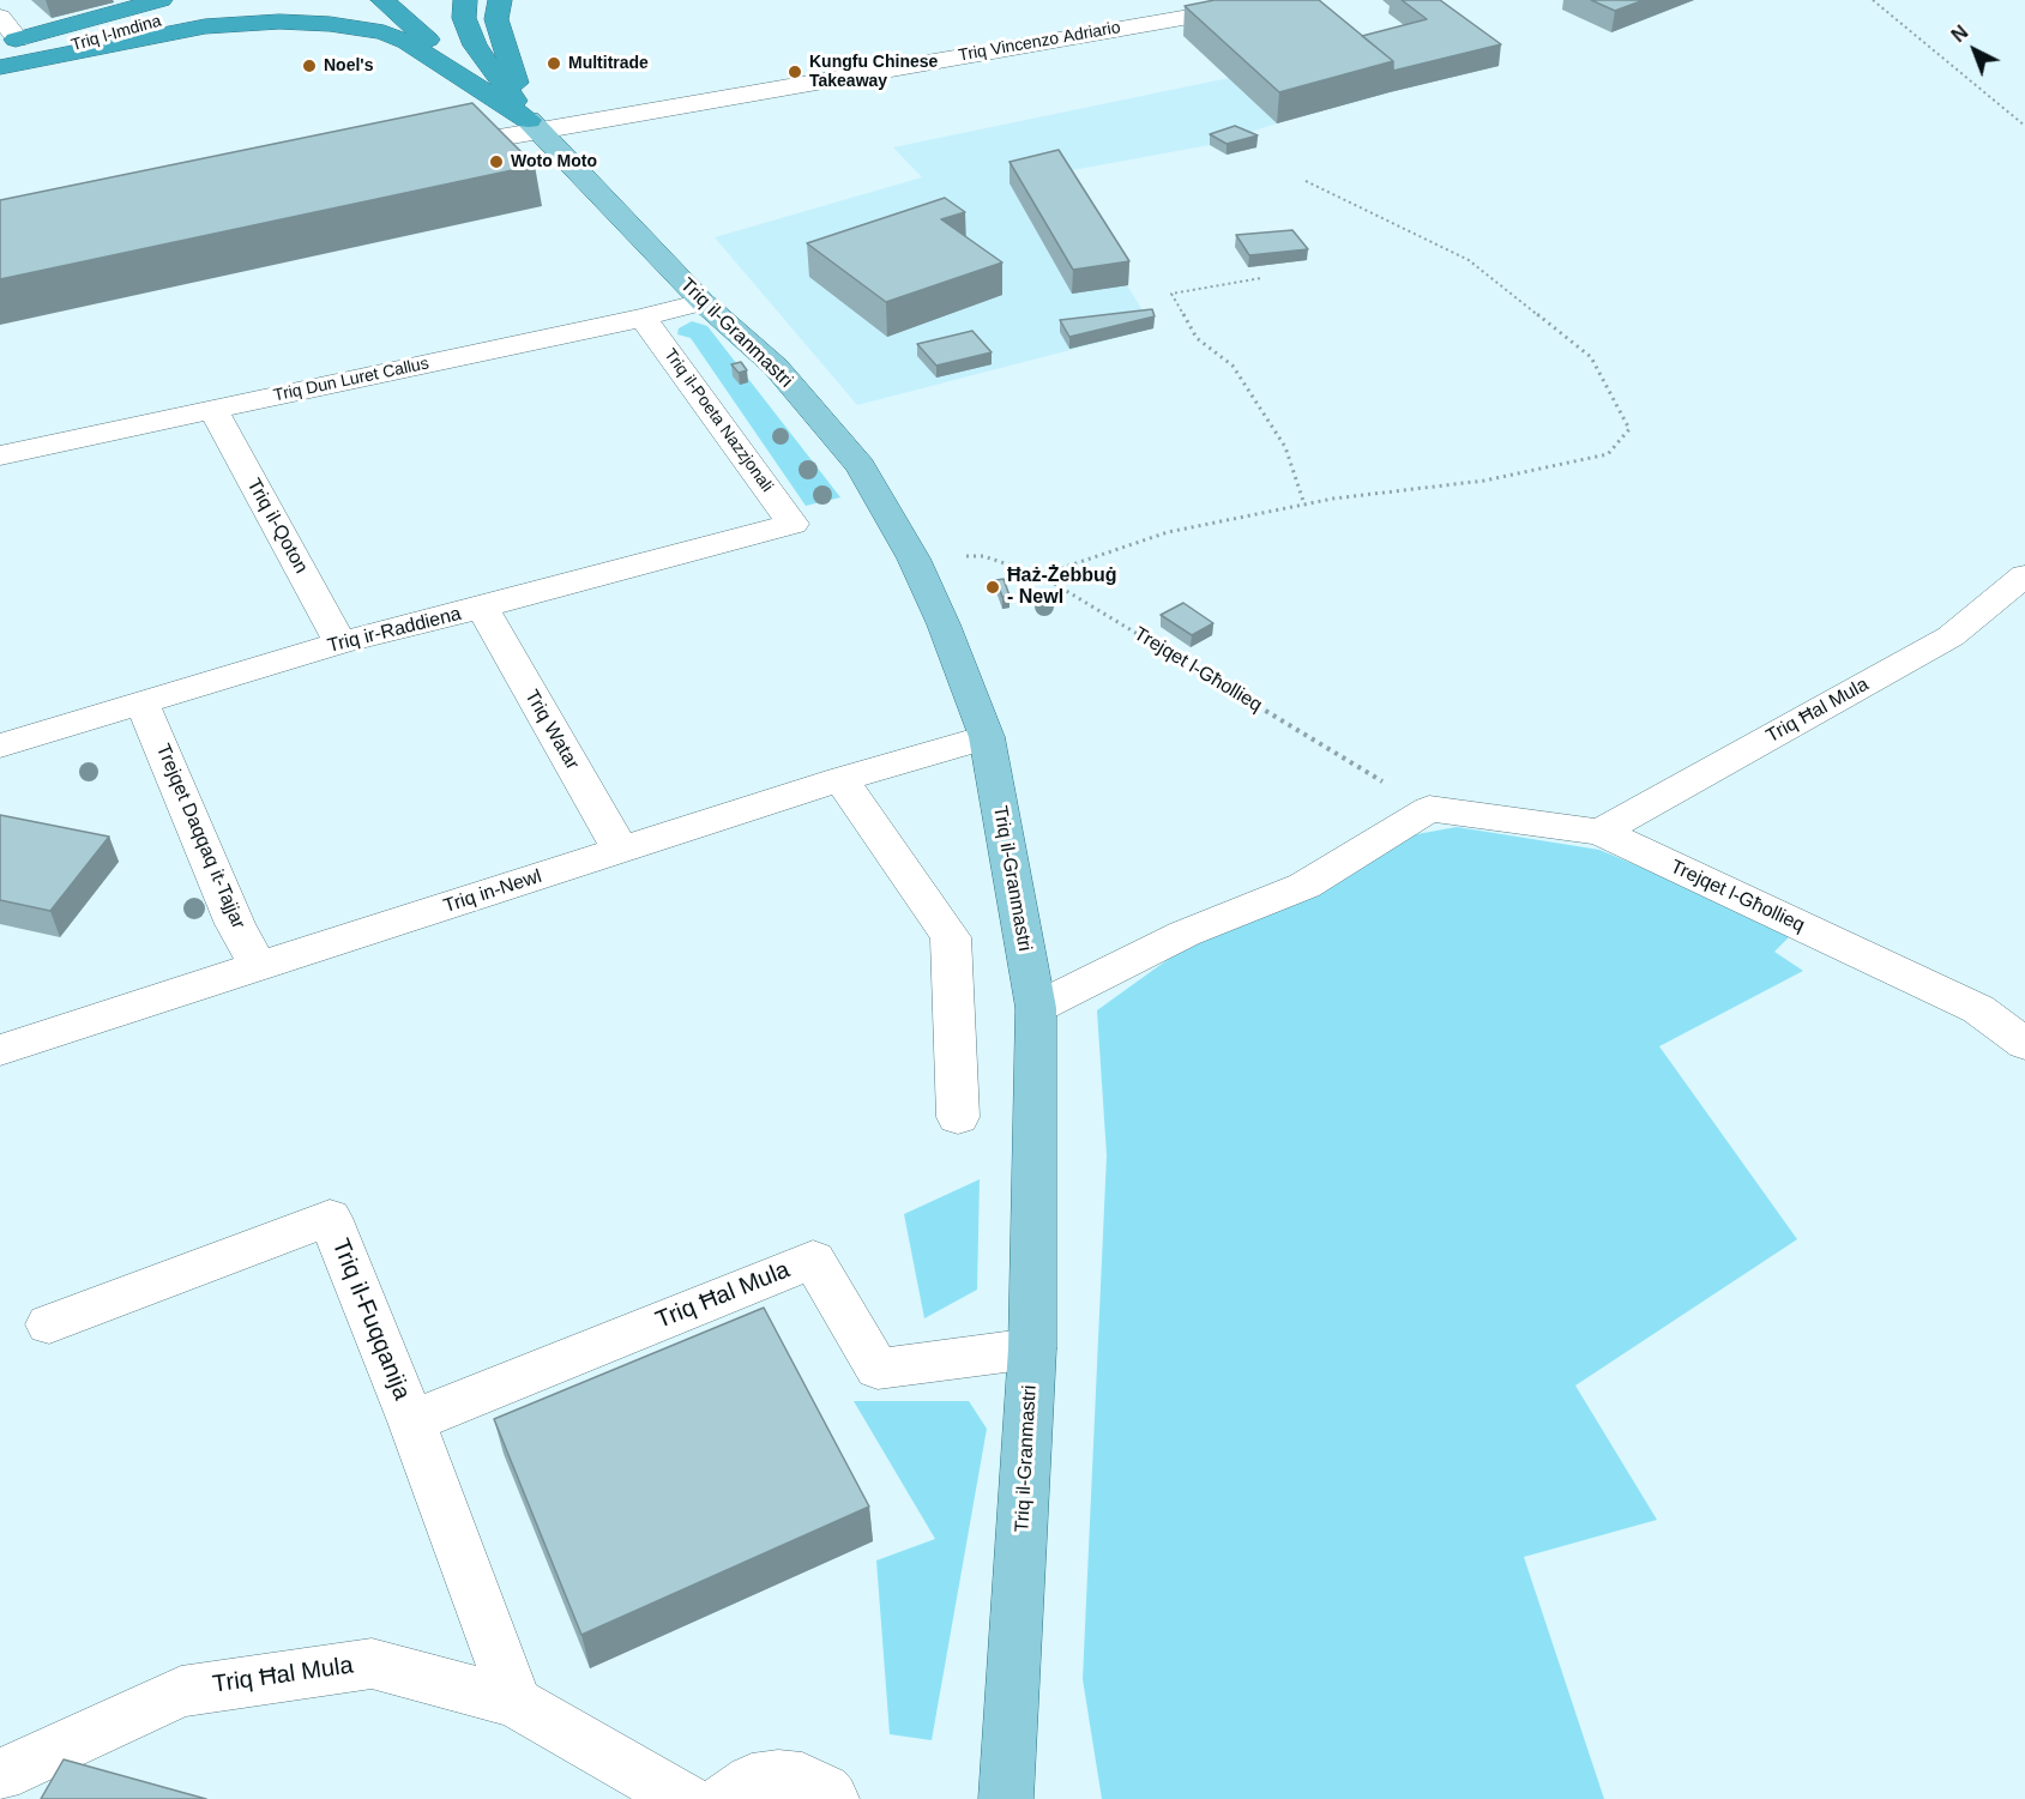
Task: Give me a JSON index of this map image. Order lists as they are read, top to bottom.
{
  "streets": {
    "highway": ["Triq l-Imdina"],
    "main road": ["Triq il-Granmastri"],
    "street": [
      "Triq Vincenzo Adriario",
      "Triq Dun Luret Callus",
      "Triq il-Poeta Nazzjonali",
      "Triq il-Qoton",
      "Triq ir-Raddiena",
      "Trejqet l-Għollieq",
      "Triq Ħal Mula",
      "Triq Watar",
      "Trejqet Daqqaq it-Tajjar",
      "Triq in-Newl",
      "Triq il-Fuqqanija"
    ]
  },
  "crossings": [
    ["Triq Vincenzo Adriario", "Triq il-Granmastri"],
    ["Triq il-Granmastri", "Triq Dun Luret Callus"],
    ["Triq il-Granmastri", "Trejqet l-Għollieq"],
    ["Triq il-Granmastri", "Triq Ħal Mula"],
    ["Triq il-Granmastri", "Triq in-Newl"],
    ["Triq Dun Luret Callus", "Triq il-Poeta Nazzjonali"],
    ["Triq Dun Luret Callus", "Triq il-Qoton"],
    ["Triq il-Poeta Nazzjonali", "Triq ir-Raddiena"],
    ["Triq il-Qoton", "Triq ir-Raddiena"],
    ["Triq ir-Raddiena", "Triq Watar"],
    ["Triq ir-Raddiena", "Trejqet Daqqaq it-Tajjar"],
    ["Trejqet l-Għollieq", "Triq Ħal Mula"],
    ["Triq Ħal Mula", "Triq il-Fuqqanija"],
    ["Triq Watar", "Triq in-Newl"],
    ["Trejqet Daqqaq it-Tajjar", "Triq in-Newl"]
  ],
  "places": [
    "Multitrade",
    "Noel's",
    "Kungfu Chinese Takeaway",
    "Woto Moto",
    "Ħaż-Żebbuġ - Newl"
  ],
  "north": "top left"
}
